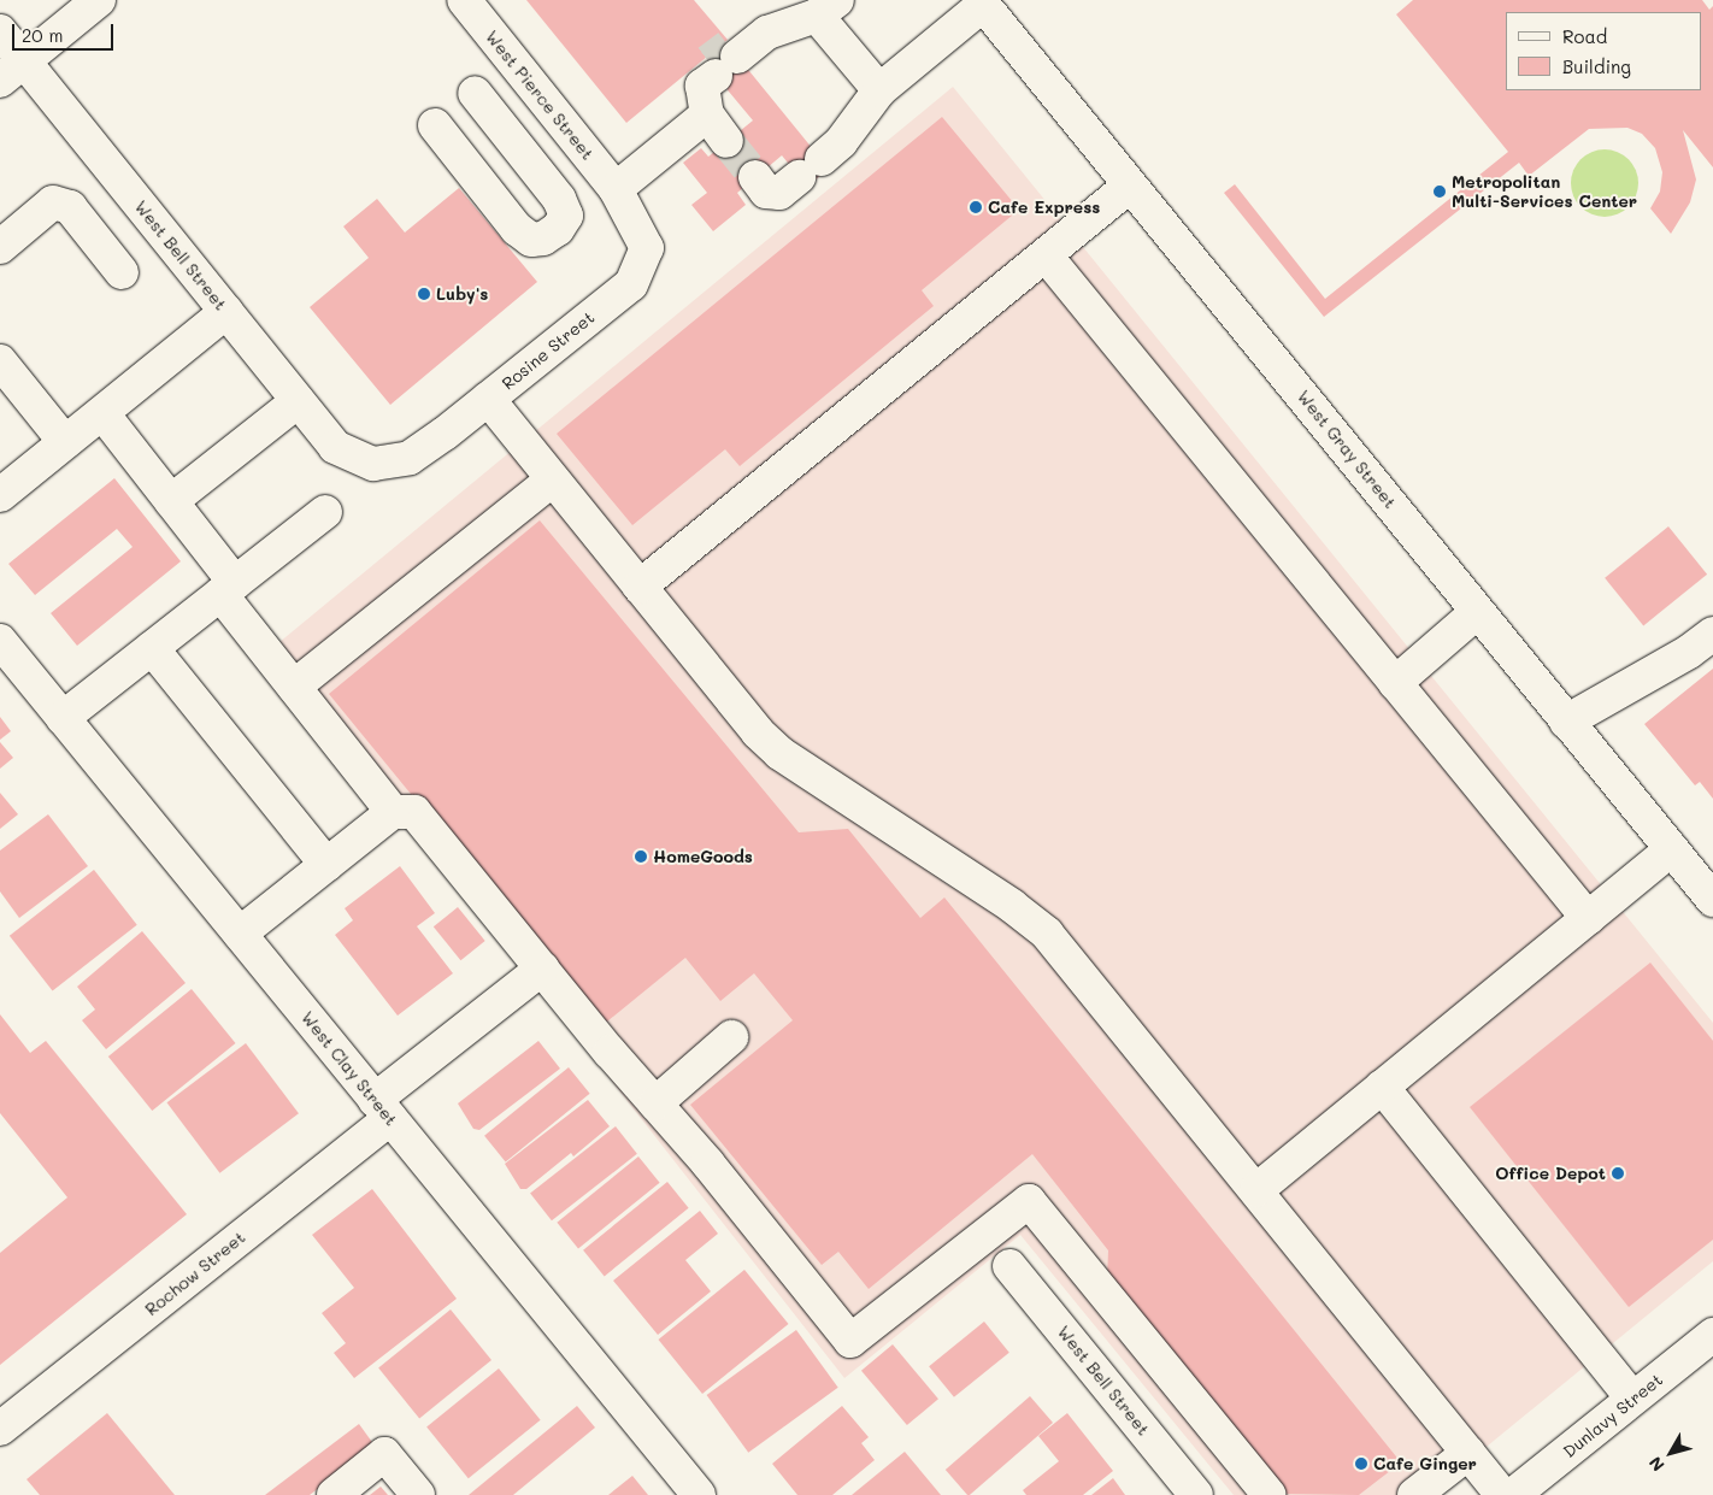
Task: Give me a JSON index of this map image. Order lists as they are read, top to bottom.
{
  "streets": {
    "street": [
      "West Pierce Street",
      "West Bell Street",
      "Rosine Street",
      "West Gray Street",
      "West Clay Street",
      "Rochow Street",
      "Dunlavy Street"
    ]
  },
  "crossings": [
    ["West Pierce Street", "Rosine Street"],
    ["West Bell Street", "Rosine Street"],
    ["West Clay Street", "Rochow Street"]
  ],
  "places": [
    "Metropolitan Multi-Services Center",
    "Cafe Express",
    "Luby's",
    "HomeGoods",
    "Office Depot",
    "Cafe Ginger"
  ],
  "legend": ["Road", "Building"],
  "scale_bar": "20 m",
  "north": "bottom left"
}
